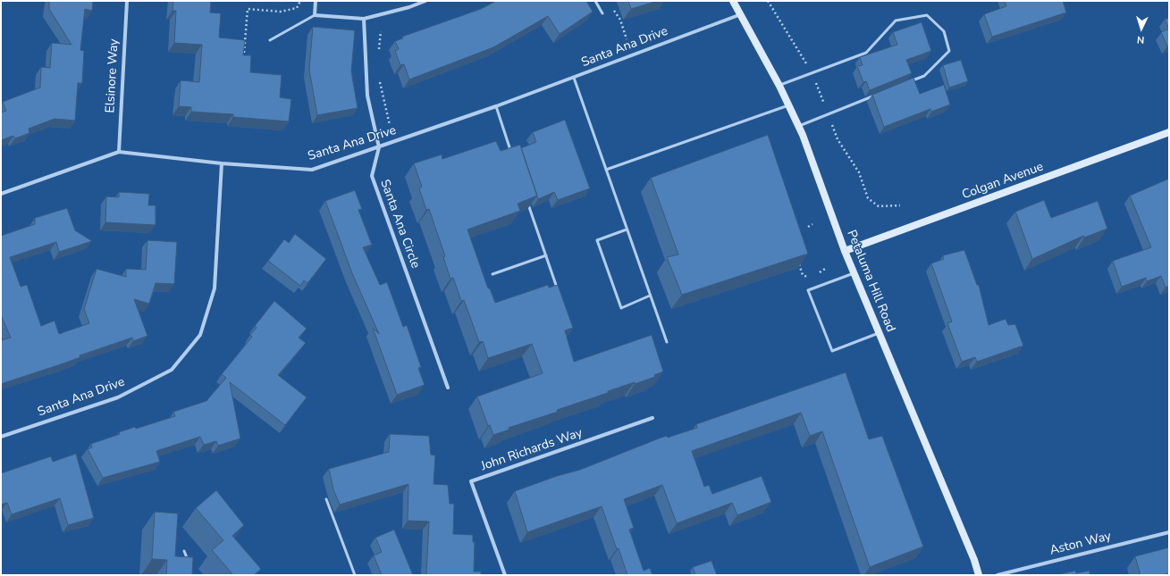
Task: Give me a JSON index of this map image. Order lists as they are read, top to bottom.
{
  "streets": {
    "main road": ["Colgan Avenue", "Petaluma Hill Road"],
    "street": [
      "Santa Ana Drive",
      "Elsinore Way",
      "Santa Ana Circle",
      "John Richards Way",
      "Aston Way"
    ]
  },
  "crossings": [
    ["Santa Ana Drive", "Santa Ana Circle"],
    ["Santa Ana Drive", "Petaluma Hill Road"],
    ["Colgan Avenue", "Petaluma Hill Road"]
  ],
  "north": "bottom"
}
